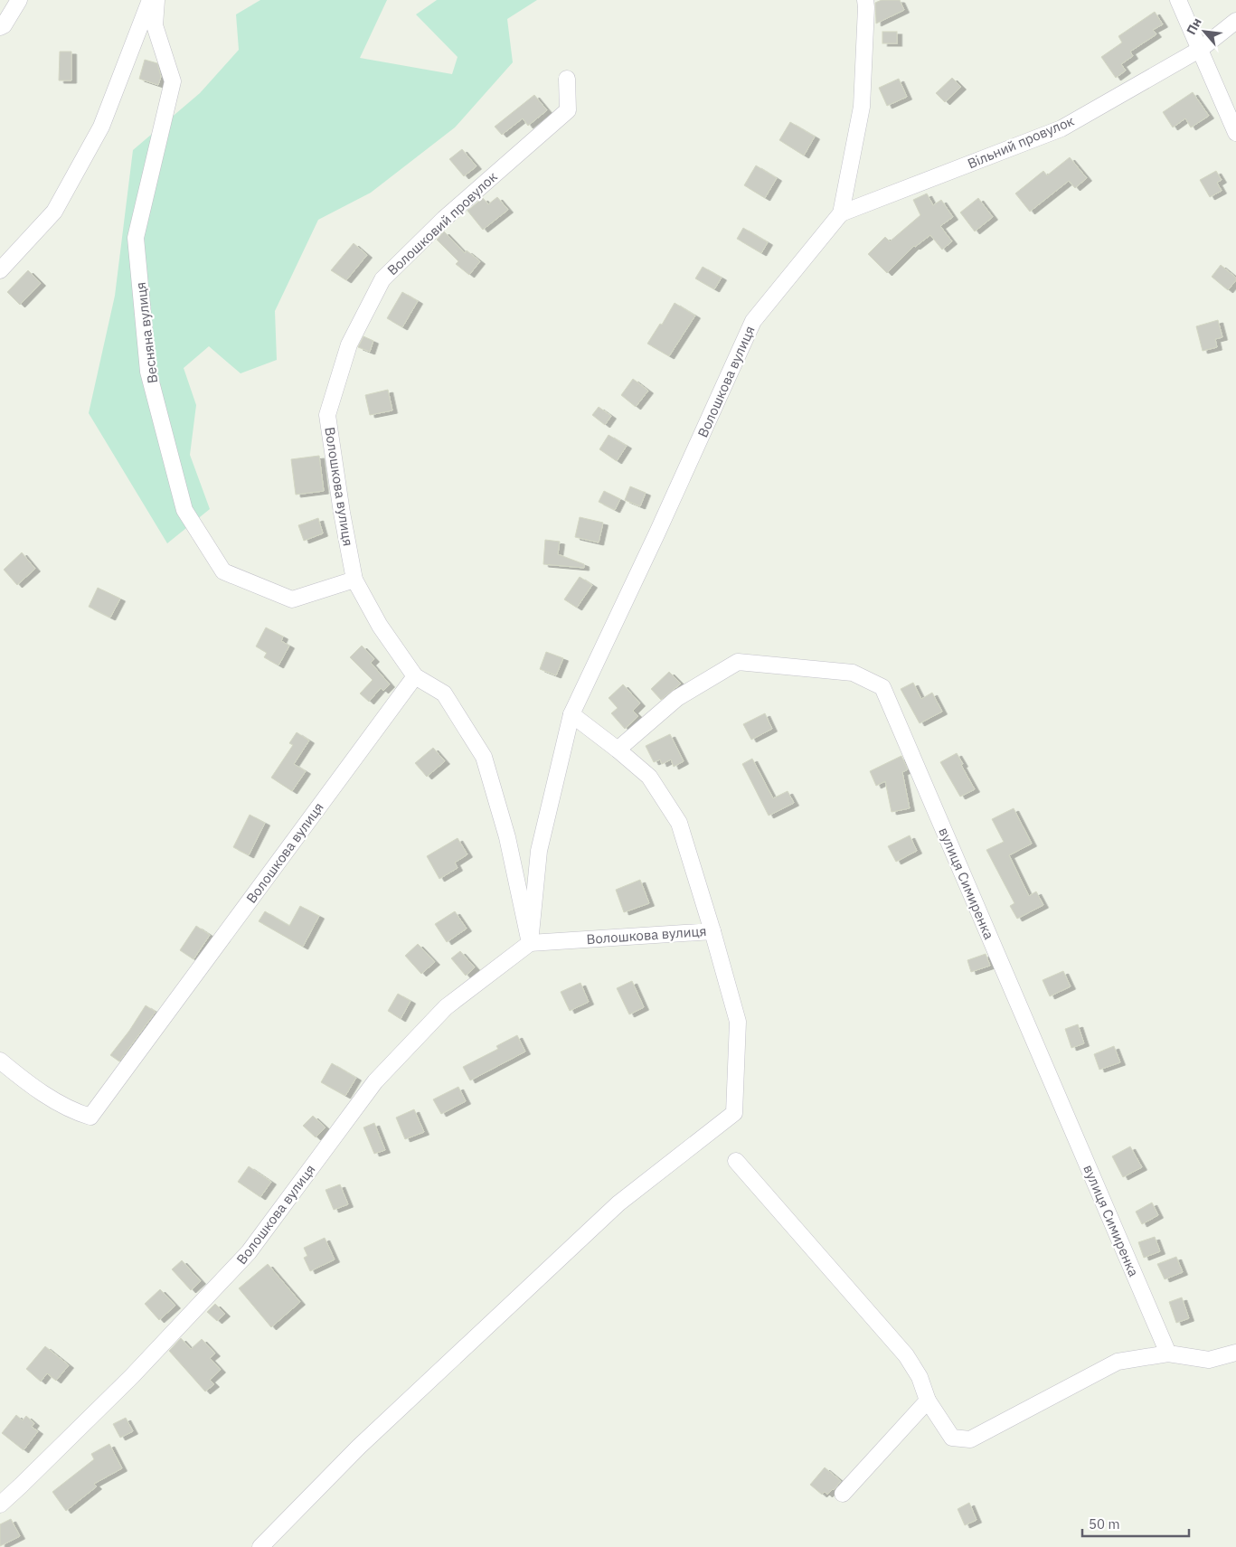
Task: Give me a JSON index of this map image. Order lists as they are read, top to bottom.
{
  "streets": {
    "street": [
      "Вільний провулок",
      "Волошковий провулок",
      "Весняна вулиця",
      "Волошкова вулиця",
      "вулиця Симиренка"
    ]
  },
  "crossings": [
    ["Вільний провулок", "Волошкова вулиця"],
    ["Волошковий провулок", "Волошкова вулиця"],
    ["Весняна вулиця", "Волошкова вулиця"],
    ["Волошкова вулиця", "вулиця Симиренка"]
  ],
  "scale_bar": "50 m",
  "north": "top left"
}
